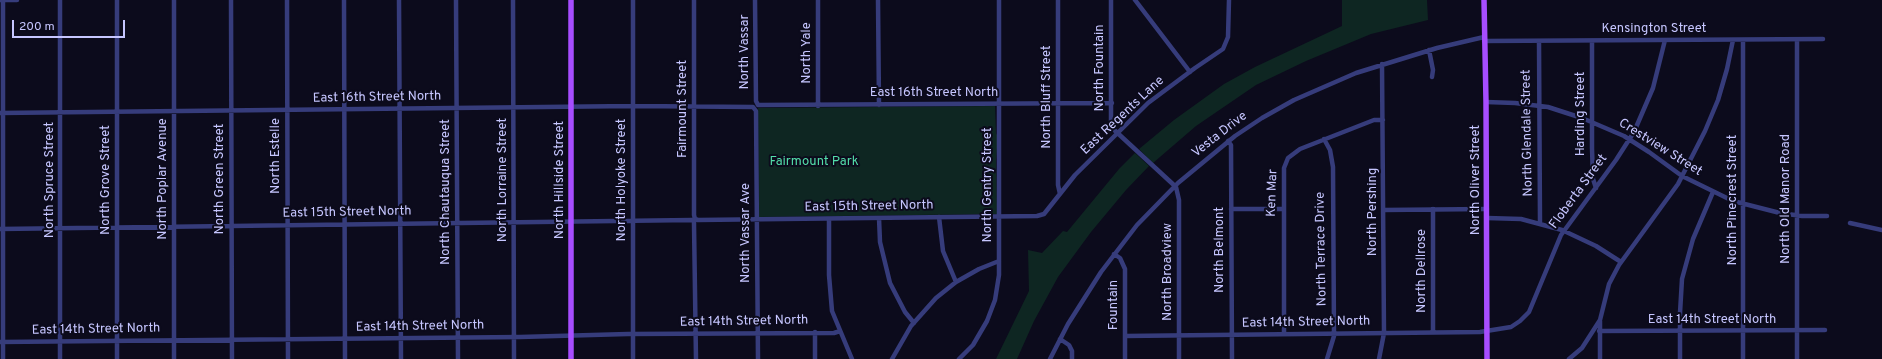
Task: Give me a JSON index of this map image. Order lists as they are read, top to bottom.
{
  "streets": {
    "main road": ["North Hillside Street", "North Oliver Street"],
    "street": [
      "Kensington Street",
      "North Vassar",
      "North Yale",
      "North Fountain",
      "East 16th Street North",
      "North Bluff Street",
      "Fairmount Street",
      "Harding Street",
      "East Regents Lane",
      "North Glendale Street",
      "Vesta Drive",
      "Crestview Street",
      "North Estelle",
      "North Poplar Avenue",
      "North Green Street",
      "North Spruce Street",
      "North Grove Street",
      "North Lorraine Street",
      "North Holyoke Street",
      "North Gentry Street",
      "North Chautauqua Street",
      "Floberta Street",
      "Ken Mar",
      "North Old Manor Road",
      "North Pinecrest Street",
      "East 15th Street North",
      "North Pershing",
      "North Vassar Ave",
      "North Terrace Drive",
      "North Belmont",
      "North Dellrose",
      "North Broadview",
      "Fountain",
      "East 14th Street North"
    ]
  },
  "crossings": [
    ["Kensington Street", "Harding Street"],
    ["Kensington Street", "North Glendale Street"],
    ["Kensington Street", "Vesta Drive"],
    ["Kensington Street", "North Oliver Street"],
    ["Kensington Street", "Floberta Street"],
    ["Kensington Street", "North Old Manor Road"],
    ["Kensington Street", "North Pinecrest Street"],
    ["North Vassar", "East 16th Street North"],
    ["North Vassar", "North Vassar Ave"],
    ["North Yale", "East 16th Street North"],
    ["North Fountain", "East 16th Street North"],
    ["North Fountain", "East Regents Lane"],
    ["East 16th Street North", "North Bluff Street"],
    ["East 16th Street North", "Fairmount Street"],
    ["East 16th Street North", "North Estelle"],
    ["East 16th Street North", "North Poplar Avenue"],
    ["East 16th Street North", "North Green Street"],
    ["East 16th Street North", "North Spruce Street"],
    ["East 16th Street North", "North Grove Street"],
    ["East 16th Street North", "North Lorraine Street"],
    ["East 16th Street North", "North Hillside Street"],
    ["East 16th Street North", "North Holyoke Street"],
    ["East 16th Street North", "North Gentry Street"],
    ["East 16th Street North", "North Chautauqua Street"],
    ["East 16th Street North", "North Vassar Ave"],
    ["North Bluff Street", "East Regents Lane"],
    ["Fairmount Street", "East 15th Street North"],
    ["Fairmount Street", "East 14th Street North"],
    ["Harding Street", "Crestview Street"],
    ["Harding Street", "Floberta Street"],
    ["East Regents Lane", "East 15th Street North"],
    ["North Glendale Street", "Crestview Street"],
    ["Vesta Drive", "North Oliver Street"],
    ["Vesta Drive", "North Pershing"],
    ["Vesta Drive", "North Belmont"],
    ["Vesta Drive", "North Broadview"],
    ["Vesta Drive", "Fountain"],
    ["Crestview Street", "North Oliver Street"],
    ["Crestview Street", "Floberta Street"],
    ["Crestview Street", "North Old Manor Road"],
    ["Crestview Street", "North Pinecrest Street"],
    ["North Estelle", "East 15th Street North"],
    ["North Estelle", "East 14th Street North"],
    ["North Poplar Avenue", "East 15th Street North"],
    ["North Poplar Avenue", "East 14th Street North"],
    ["North Green Street", "East 15th Street North"],
    ["North Green Street", "East 14th Street North"],
    ["North Spruce Street", "East 15th Street North"],
    ["North Spruce Street", "East 14th Street North"],
    ["North Grove Street", "East 15th Street North"],
    ["North Grove Street", "East 14th Street North"],
    ["North Lorraine Street", "East 15th Street North"],
    ["North Lorraine Street", "East 14th Street North"],
    ["North Hillside Street", "East 15th Street North"],
    ["North Hillside Street", "East 14th Street North"],
    ["North Holyoke Street", "East 15th Street North"],
    ["North Holyoke Street", "East 14th Street North"],
    ["North Oliver Street", "Floberta Street"],
    ["North Oliver Street", "East 14th Street North"],
    ["North Gentry Street", "East 15th Street North"],
    ["North Chautauqua Street", "East 15th Street North"],
    ["North Chautauqua Street", "East 14th Street North"],
    ["Floberta Street", "East 14th Street North"],
    ["Ken Mar", "North Pershing"],
    ["Ken Mar", "North Terrace Drive"],
    ["Ken Mar", "East 14th Street North"],
    ["North Old Manor Road", "East 14th Street North"],
    ["North Pinecrest Street", "East 14th Street North"],
    ["East 15th Street North", "North Vassar Ave"],
    ["North Pershing", "East 14th Street North"],
    ["North Vassar Ave", "East 14th Street North"],
    ["North Terrace Drive", "East 14th Street North"],
    ["North Belmont", "East 14th Street North"],
    ["North Dellrose", "East 14th Street North"],
    ["North Broadview", "East 14th Street North"],
    ["Fountain", "East 14th Street North"]
  ],
  "parks": ["Fairmount Park"],
  "scale_bar": "200 m"
}
